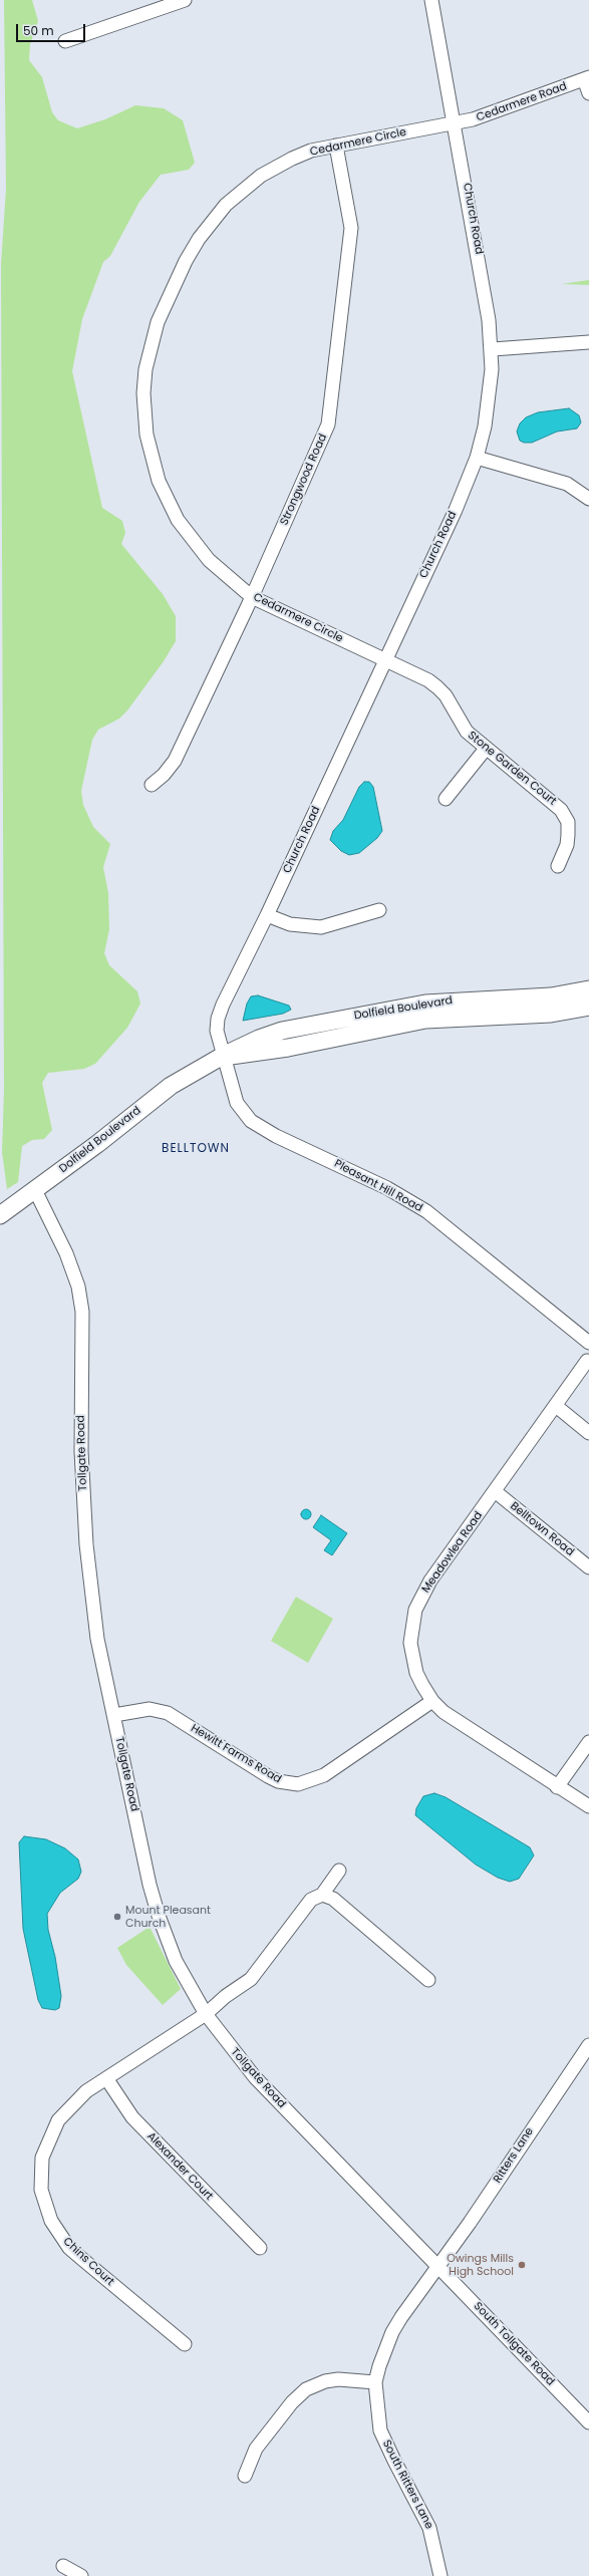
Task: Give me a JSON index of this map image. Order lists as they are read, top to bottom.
{
  "streets": {
    "main road": ["Dolfield Boulevard"],
    "street": [
      "Cedarmere Road",
      "Cedarmere Circle",
      "Church Road",
      "Strongwood Road",
      "Stone Garden Court",
      "Pleasant Hill Road",
      "Tollgate Road",
      "Belltown Road",
      "Meadowlea Road",
      "Hewitt Farms Road",
      "Ritters Lane",
      "Alexander Court",
      "Chins Court",
      "South Tollgate Road",
      "South Ritters Lane"
    ]
  },
  "crossings": [
    ["Cedarmere Road", "Cedarmere Circle"],
    ["Cedarmere Road", "Church Road"],
    ["Cedarmere Circle", "Church Road"],
    ["Cedarmere Circle", "Strongwood Road"],
    ["Cedarmere Circle", "Stone Garden Court"],
    ["Church Road", "Stone Garden Court"],
    ["Church Road", "Dolfield Boulevard"],
    ["Church Road", "Pleasant Hill Road"],
    ["Dolfield Boulevard", "Pleasant Hill Road"],
    ["Dolfield Boulevard", "Tollgate Road"],
    ["Tollgate Road", "Hewitt Farms Road"],
    ["Tollgate Road", "Ritters Lane"],
    ["Tollgate Road", "Chins Court"],
    ["Tollgate Road", "South Tollgate Road"],
    ["Tollgate Road", "South Ritters Lane"],
    ["Belltown Road", "Meadowlea Road"],
    ["Meadowlea Road", "Hewitt Farms Road"],
    ["Ritters Lane", "South Tollgate Road"],
    ["Ritters Lane", "South Ritters Lane"],
    ["Alexander Court", "Chins Court"],
    ["South Tollgate Road", "South Ritters Lane"]
  ],
  "districts": ["BELLTOWN"],
  "places": ["Mount Pleasant Church", "Owings Mills High School"],
  "scale_bar": "50 m"
}
